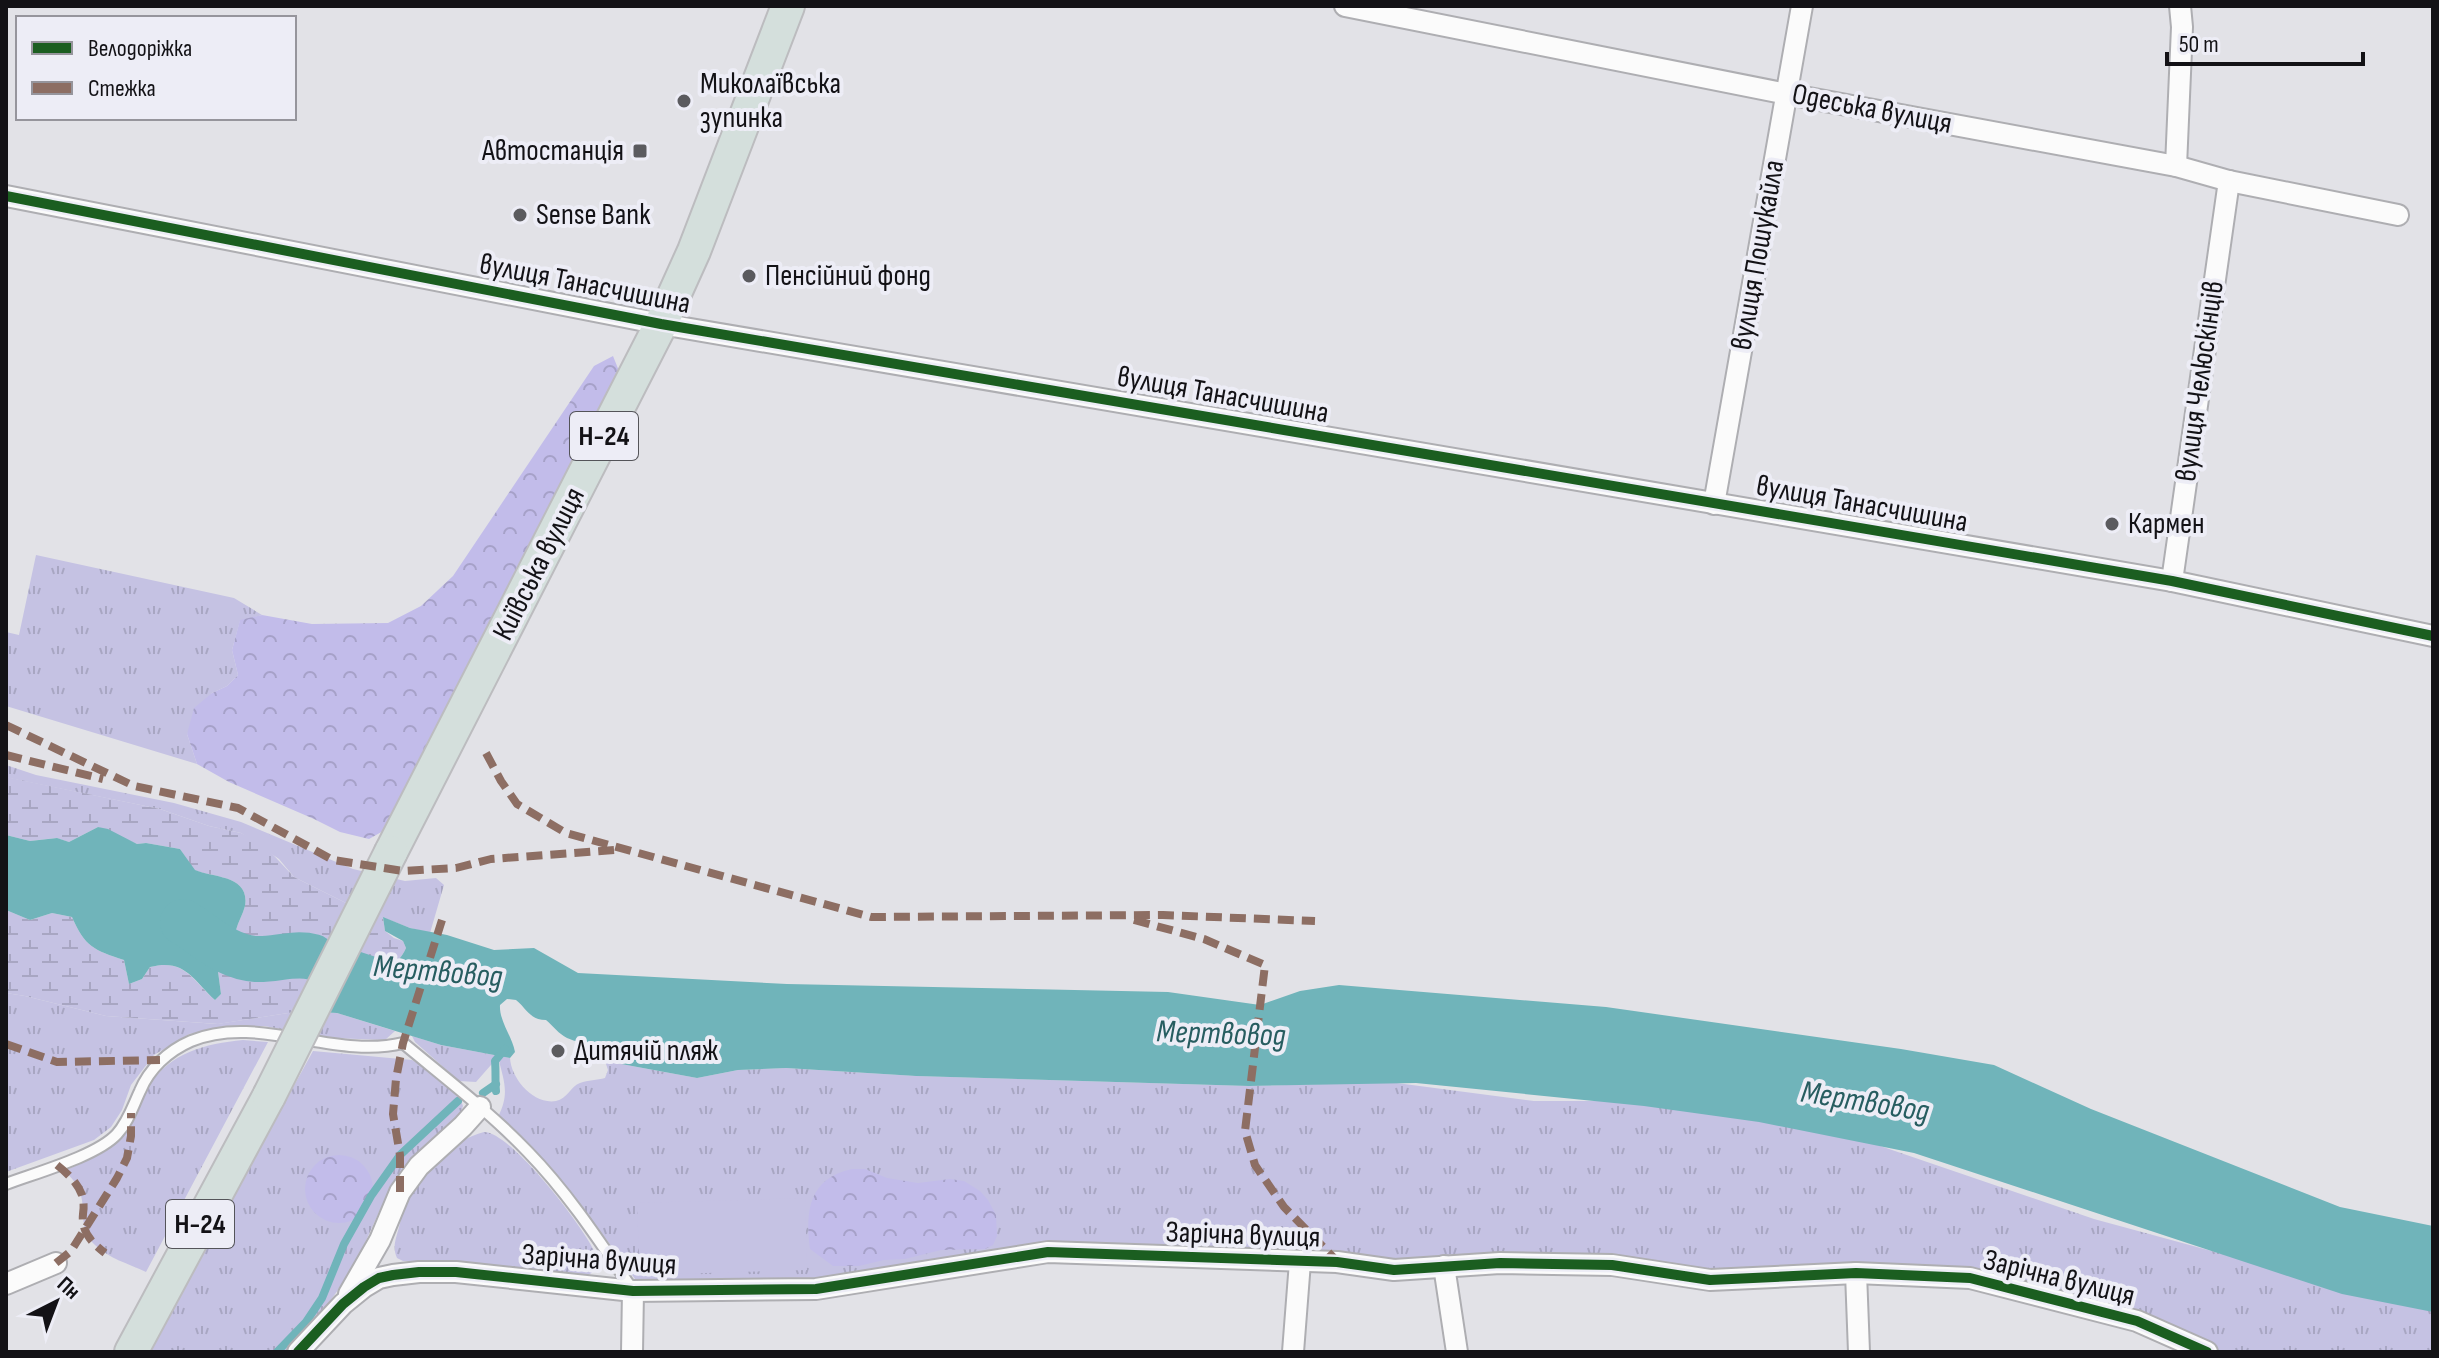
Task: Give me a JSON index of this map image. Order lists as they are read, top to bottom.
{
  "streets": {
    "main road": ["Н-24", "Київська вулиця"],
    "street": [
      "Одеська вулиця",
      "вулиця Пошукайла",
      "вулиця Танасчишина",
      "вулиця Челюскінців",
      "Зарічна вулиця"
    ]
  },
  "crossings": [
    ["Одеська вулиця", "вулиця Пошукайла"],
    ["Одеська вулиця", "вулиця Челюскінців"],
    ["вулиця Пошукайла", "вулиця Танасчишина"],
    ["вулиця Танасчишина", "вулиця Челюскінців"],
    ["вулиця Танасчишина", "Київська вулиця"]
  ],
  "water": ["Мертвовод"],
  "places": {
    "other": [
      "Миколаївська зупинка",
      "Sense Bank",
      "Пенсійний фонд",
      "Кармен",
      "Дитячій пляж"
    ],
    "transit": ["Автостанція"]
  },
  "legend": ["Велодоріжка", "Стежка"],
  "scale_bar": "50 m",
  "north": "top right"
}
